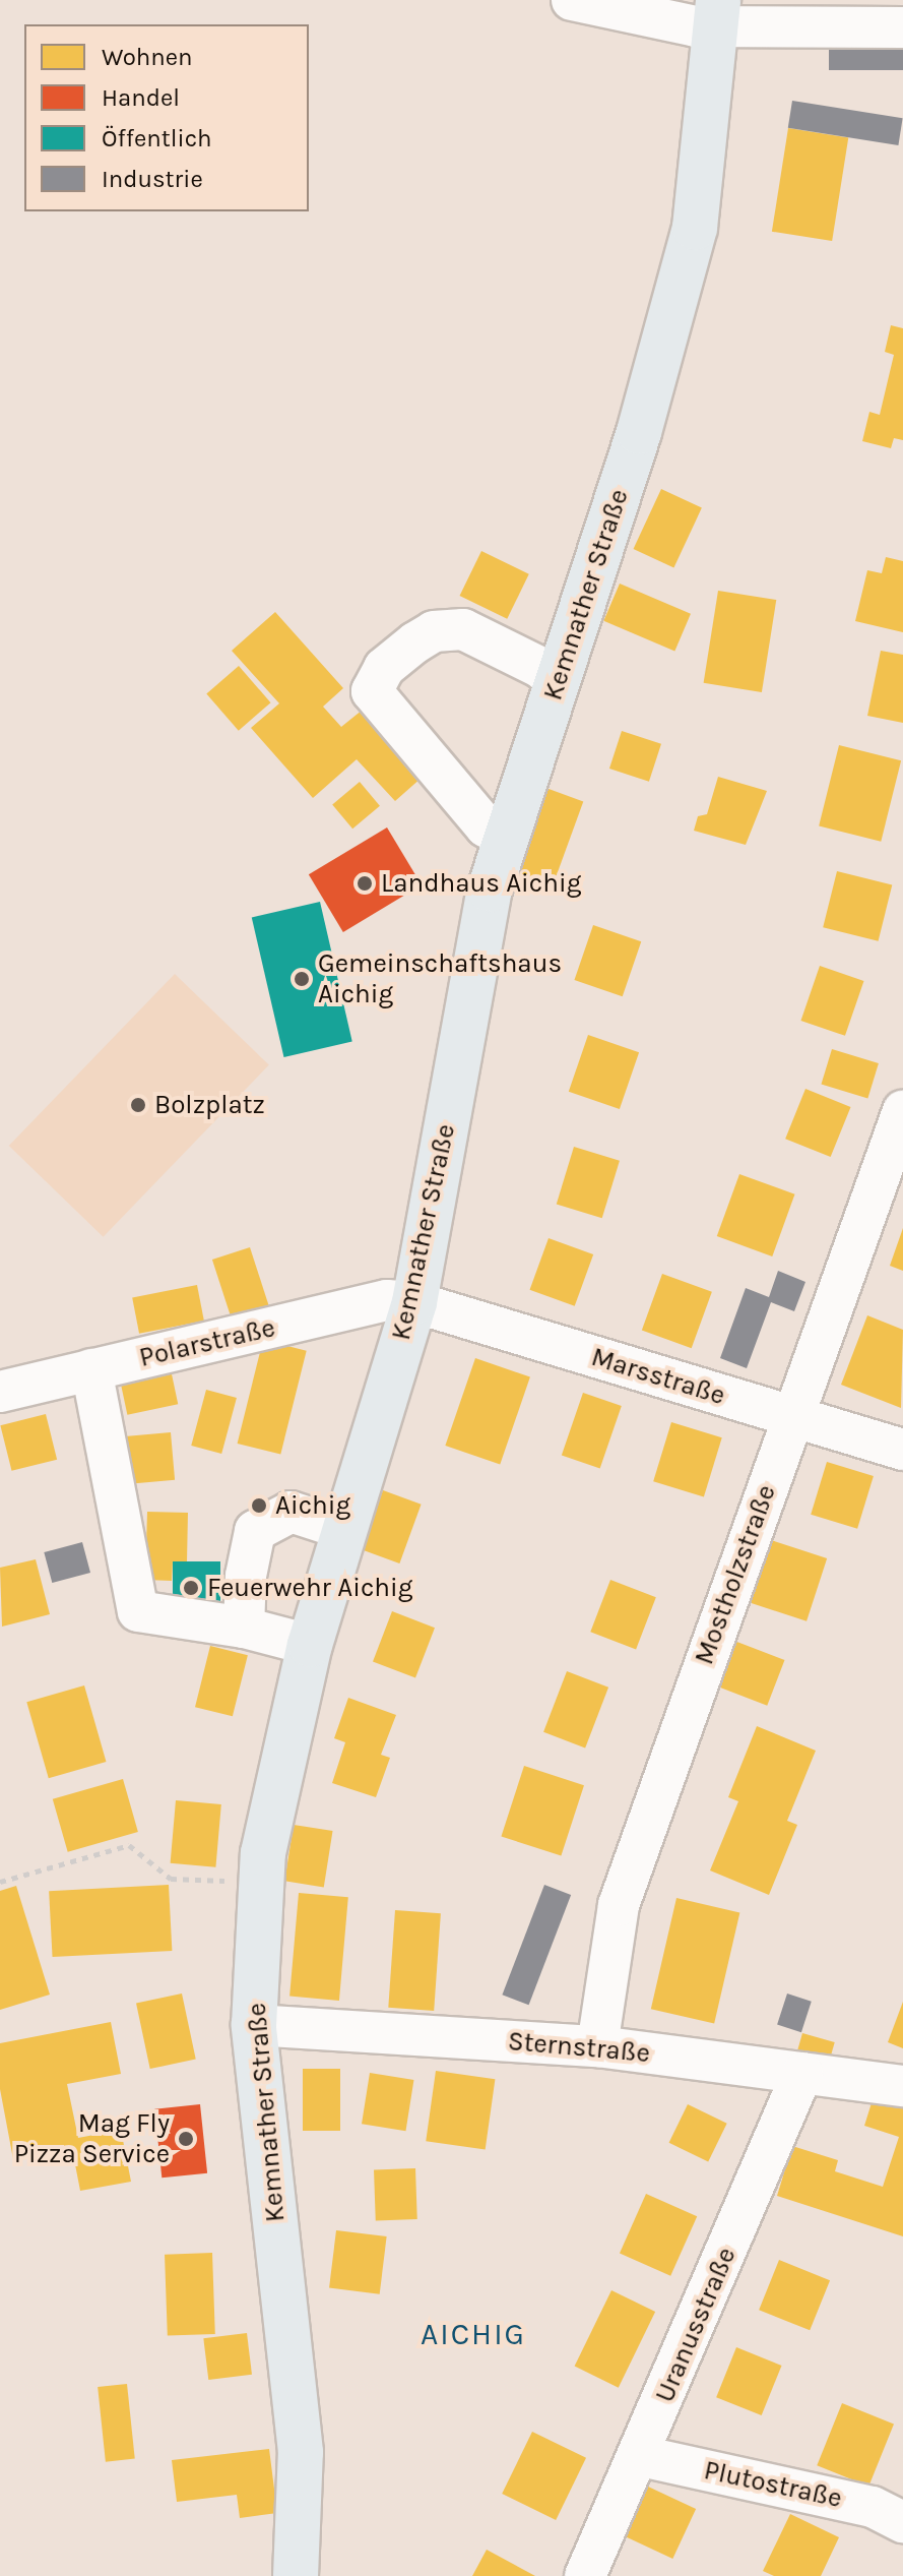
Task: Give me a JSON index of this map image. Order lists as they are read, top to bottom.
{
  "streets": {
    "main road": ["Kemnather Straße"],
    "street": [
      "Polarstraße",
      "Marsstraße",
      "Mostholzstraße",
      "Sternstraße",
      "Uranusstraße",
      "Plutostraße"
    ]
  },
  "crossings": [
    ["Kemnather Straße", "Polarstraße"],
    ["Kemnather Straße", "Marsstraße"],
    ["Kemnather Straße", "Sternstraße"],
    ["Polarstraße", "Marsstraße"],
    ["Marsstraße", "Mostholzstraße"],
    ["Mostholzstraße", "Sternstraße"],
    ["Sternstraße", "Uranusstraße"],
    ["Uranusstraße", "Plutostraße"]
  ],
  "districts": ["AICHIG"],
  "places": [
    "Landhaus Aichig",
    "Gemeinschaftshaus Aichig",
    "Bolzplatz",
    "Aichig",
    "Feuerwehr Aichig",
    "Mag Fly Pizza Service"
  ],
  "legend": [
    "Wohnen",
    "Handel",
    "Öffentlich",
    "Industrie"
  ]
}
